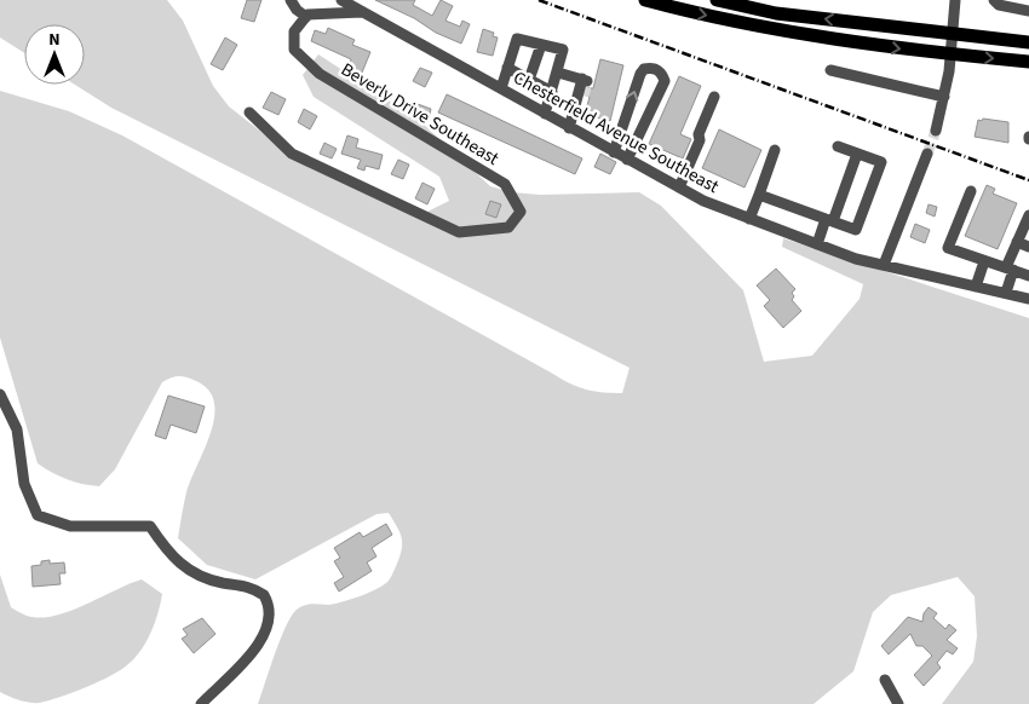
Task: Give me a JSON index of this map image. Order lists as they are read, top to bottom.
{
  "streets": {
    "street": ["Beverly Drive Southeast", "Chesterfield Avenue Southeast"]
  },
  "north": "top"
}
